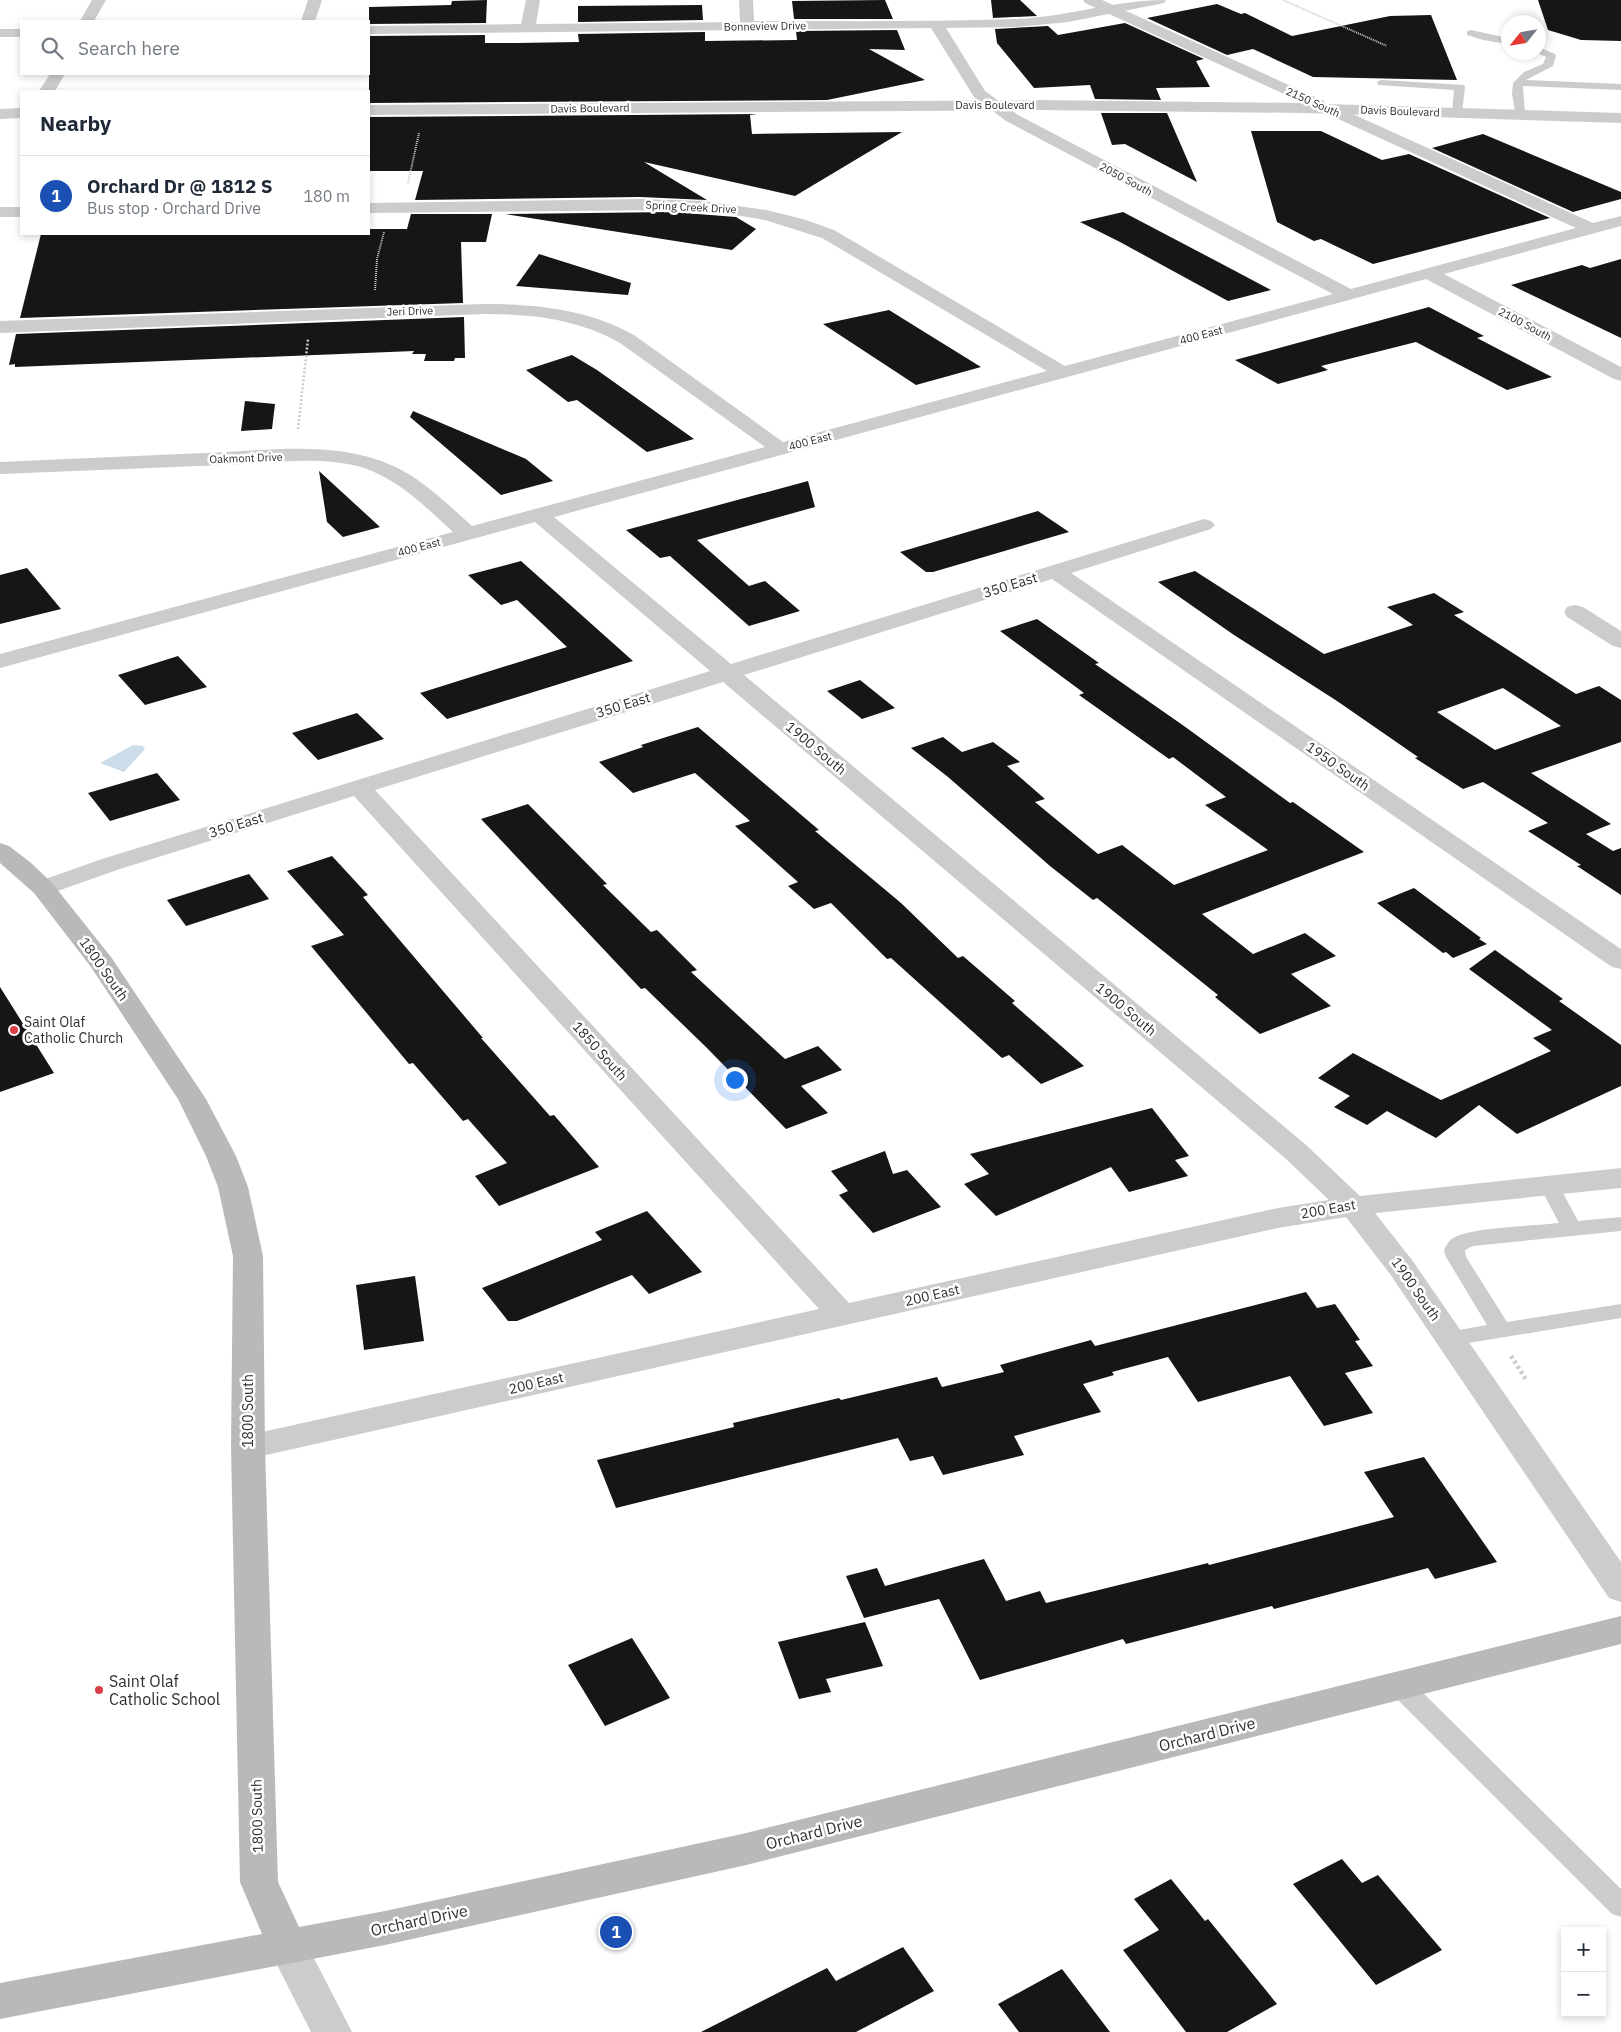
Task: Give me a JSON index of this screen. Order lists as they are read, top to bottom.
{
  "streets": {
    "main road": ["1800 South", "Orchard Drive"],
    "street": [
      "Bonneview Drive",
      "2150 South",
      "Davis Boulevard",
      "2050 South",
      "Spring Creek Drive",
      "Jeri Drive",
      "2100 South",
      "400 East",
      "Oakmont Drive",
      "350 East",
      "1900 South",
      "1950 South",
      "1850 South",
      "200 East"
    ]
  },
  "crossings": [
    ["Bonneview Drive", "2150 South"],
    ["Bonneview Drive", "2050 South"],
    ["2150 South", "Davis Boulevard"],
    ["2150 South", "400 East"],
    ["Davis Boulevard", "2050 South"],
    ["2050 South", "400 East"],
    ["Spring Creek Drive", "400 East"],
    ["Jeri Drive", "400 East"],
    ["2100 South", "400 East"],
    ["400 East", "Oakmont Drive"],
    ["400 East", "1900 South"],
    ["350 East", "1900 South"],
    ["350 East", "1950 South"],
    ["350 East", "1800 South"],
    ["350 East", "1850 South"],
    ["1900 South", "200 East"],
    ["1800 South", "200 East"],
    ["1800 South", "Orchard Drive"],
    ["1850 South", "200 East"]
  ],
  "places": ["Saint Olaf Catholic Church", "Saint Olaf Catholic School"],
  "north": "bottom left",
  "page": {
    "search": "Search here",
    "heading": "Nearby",
    "list": [
      {
        "mark": "1",
        "name": "Orchard Dr @ 1812 S",
        "note": "Bus stop · Orchard Drive",
        "value": "180 m"
      }
    ],
    "pins": "1",
    "map_buttons": ["+", "−"]
  }
}
